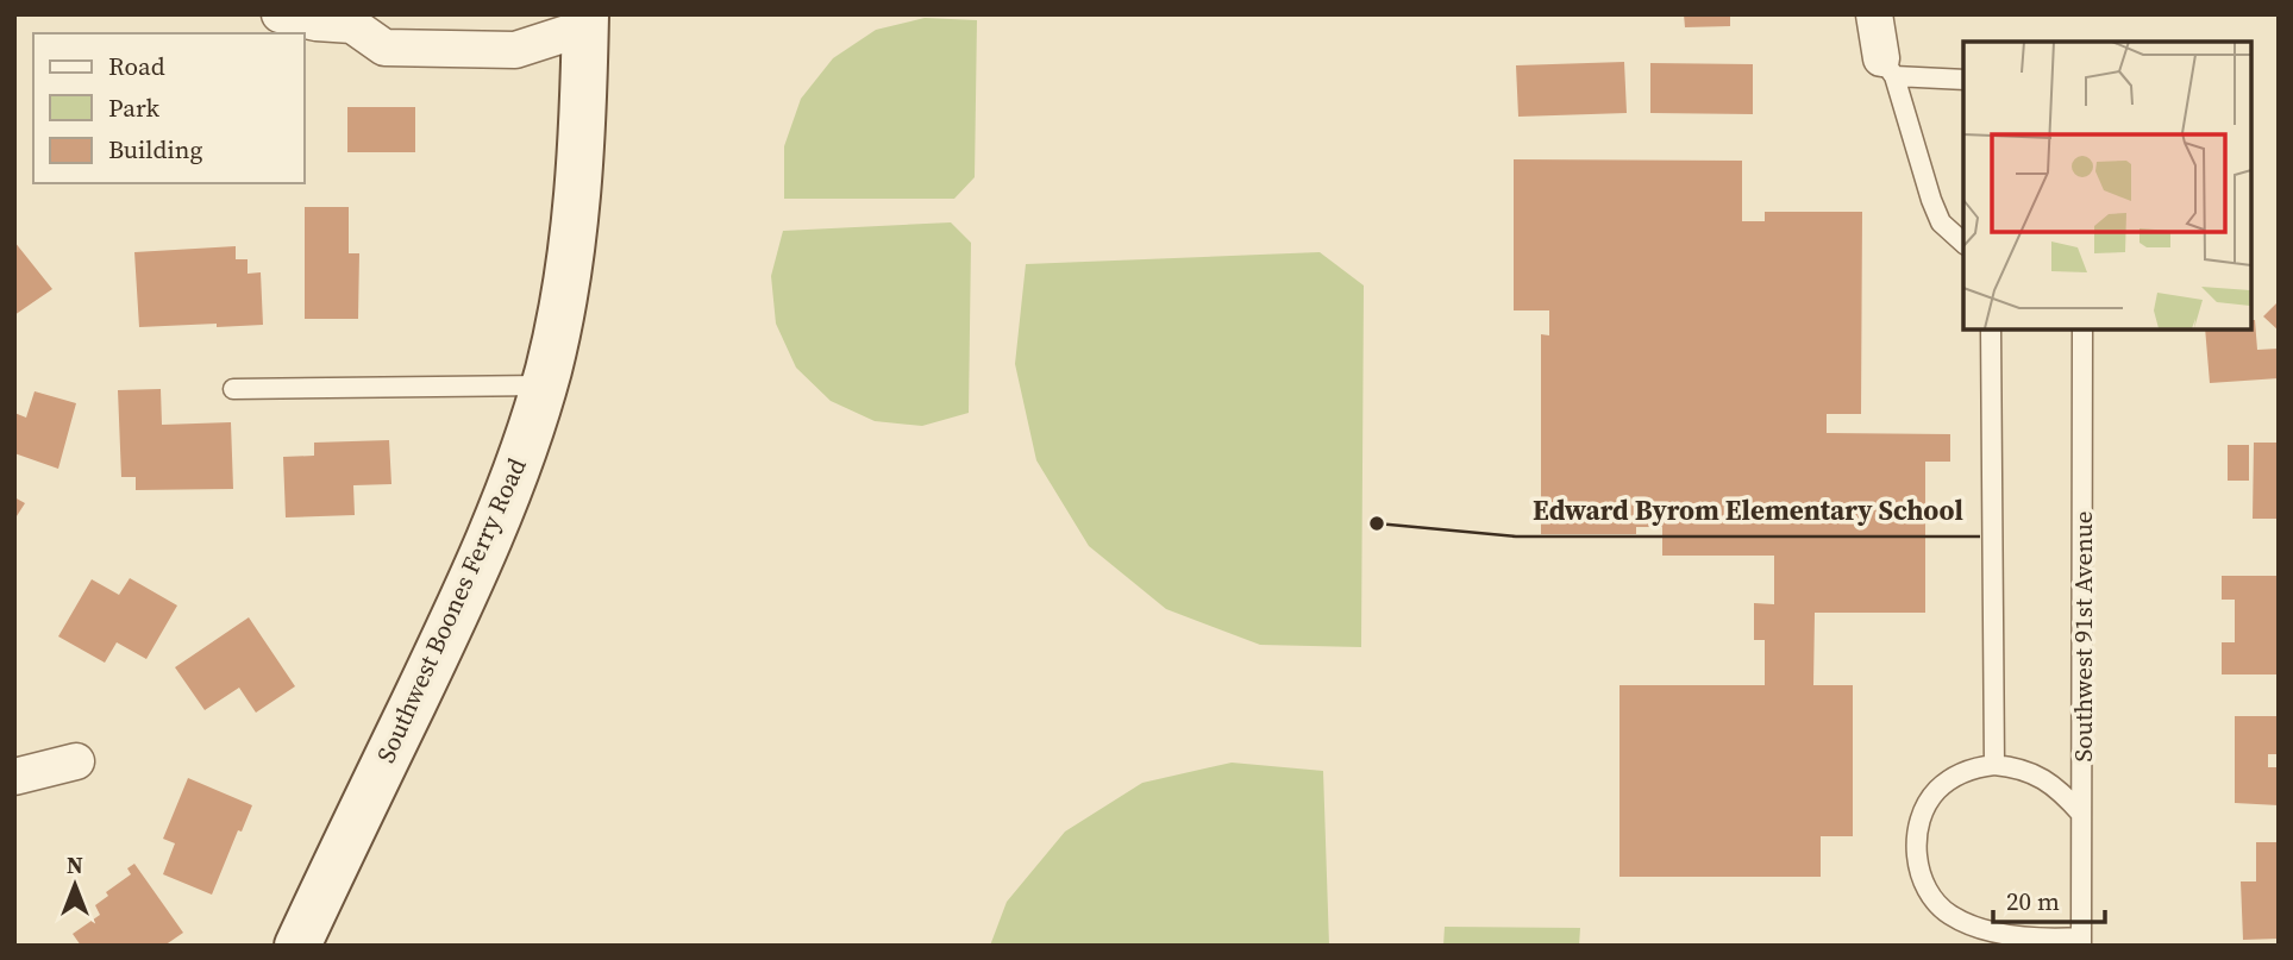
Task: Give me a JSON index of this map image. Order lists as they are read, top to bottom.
{
  "streets": {
    "main road": ["Southwest Boones Ferry Road"],
    "lane": ["Southwest 91st Avenue"]
  },
  "places": ["Edward Byrom Elementary School"],
  "legend": ["Road", "Park", "Building"],
  "scale_bar": "20 m",
  "north": "top"
}
